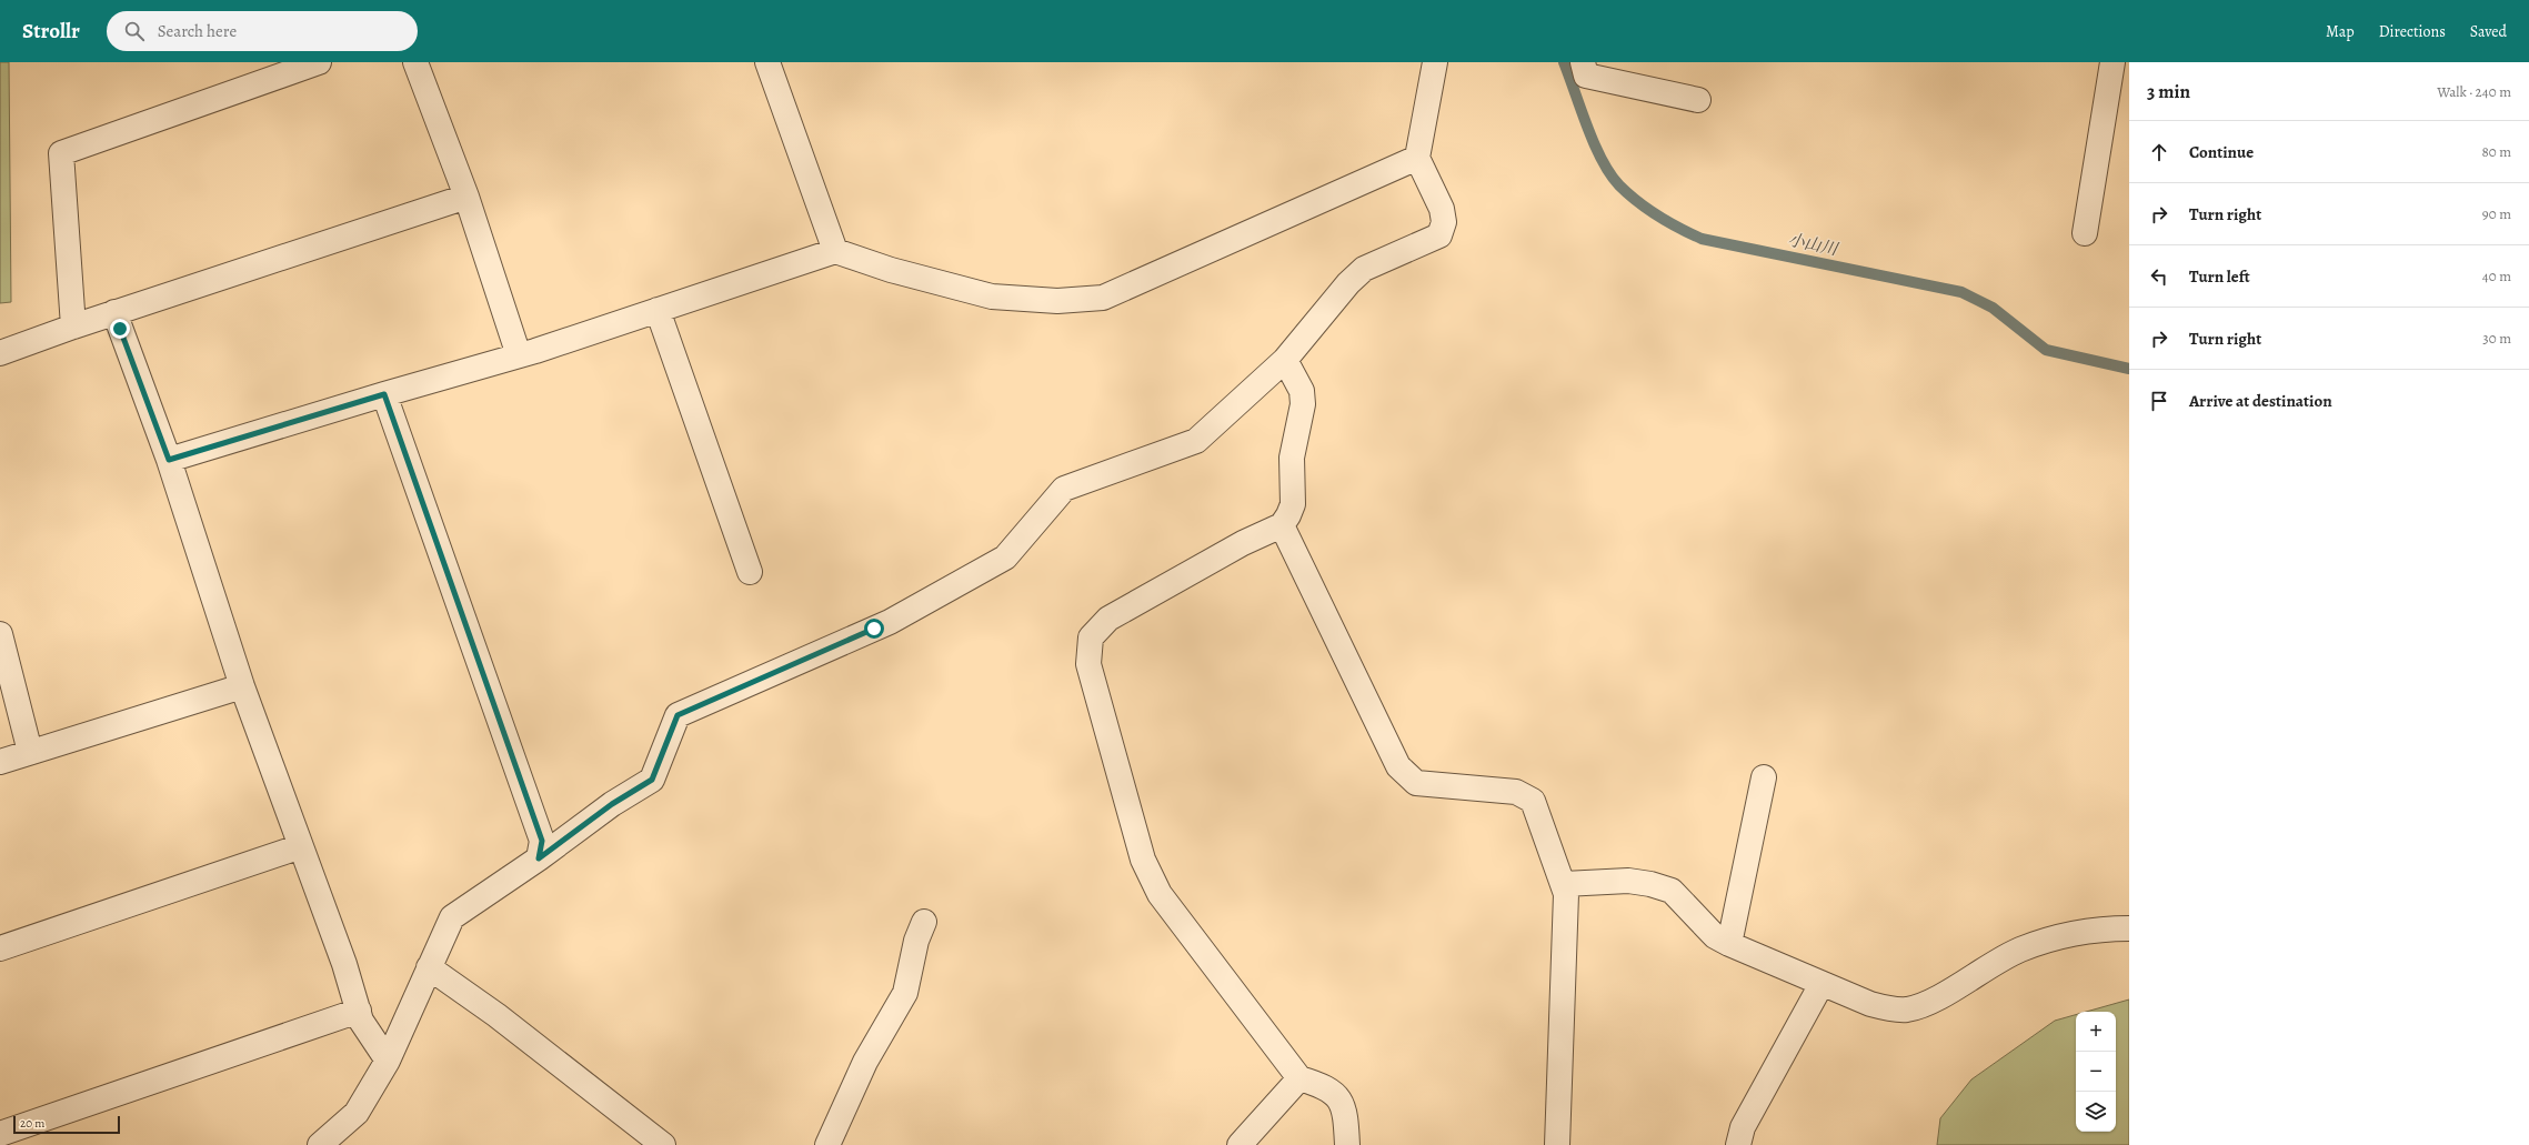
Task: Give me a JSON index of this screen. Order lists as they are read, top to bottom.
{
  "water": ["小山川"],
  "scale_bar": "20 m",
  "page": {
    "header": "Strollr",
    "search": "Search here",
    "nav": ["Map", "Directions", "Saved"],
    "heading": ["3 min", "Walk · 240 m"],
    "list": [
      ["Continue", "80 m"],
      ["Turn right", "90 m"],
      ["Turn left", "40 m"],
      ["Turn right", "30 m"],
      "Arrive at destination"
    ],
    "map_buttons": ["+", "−"],
    "scale": "20 m"
  }
}
